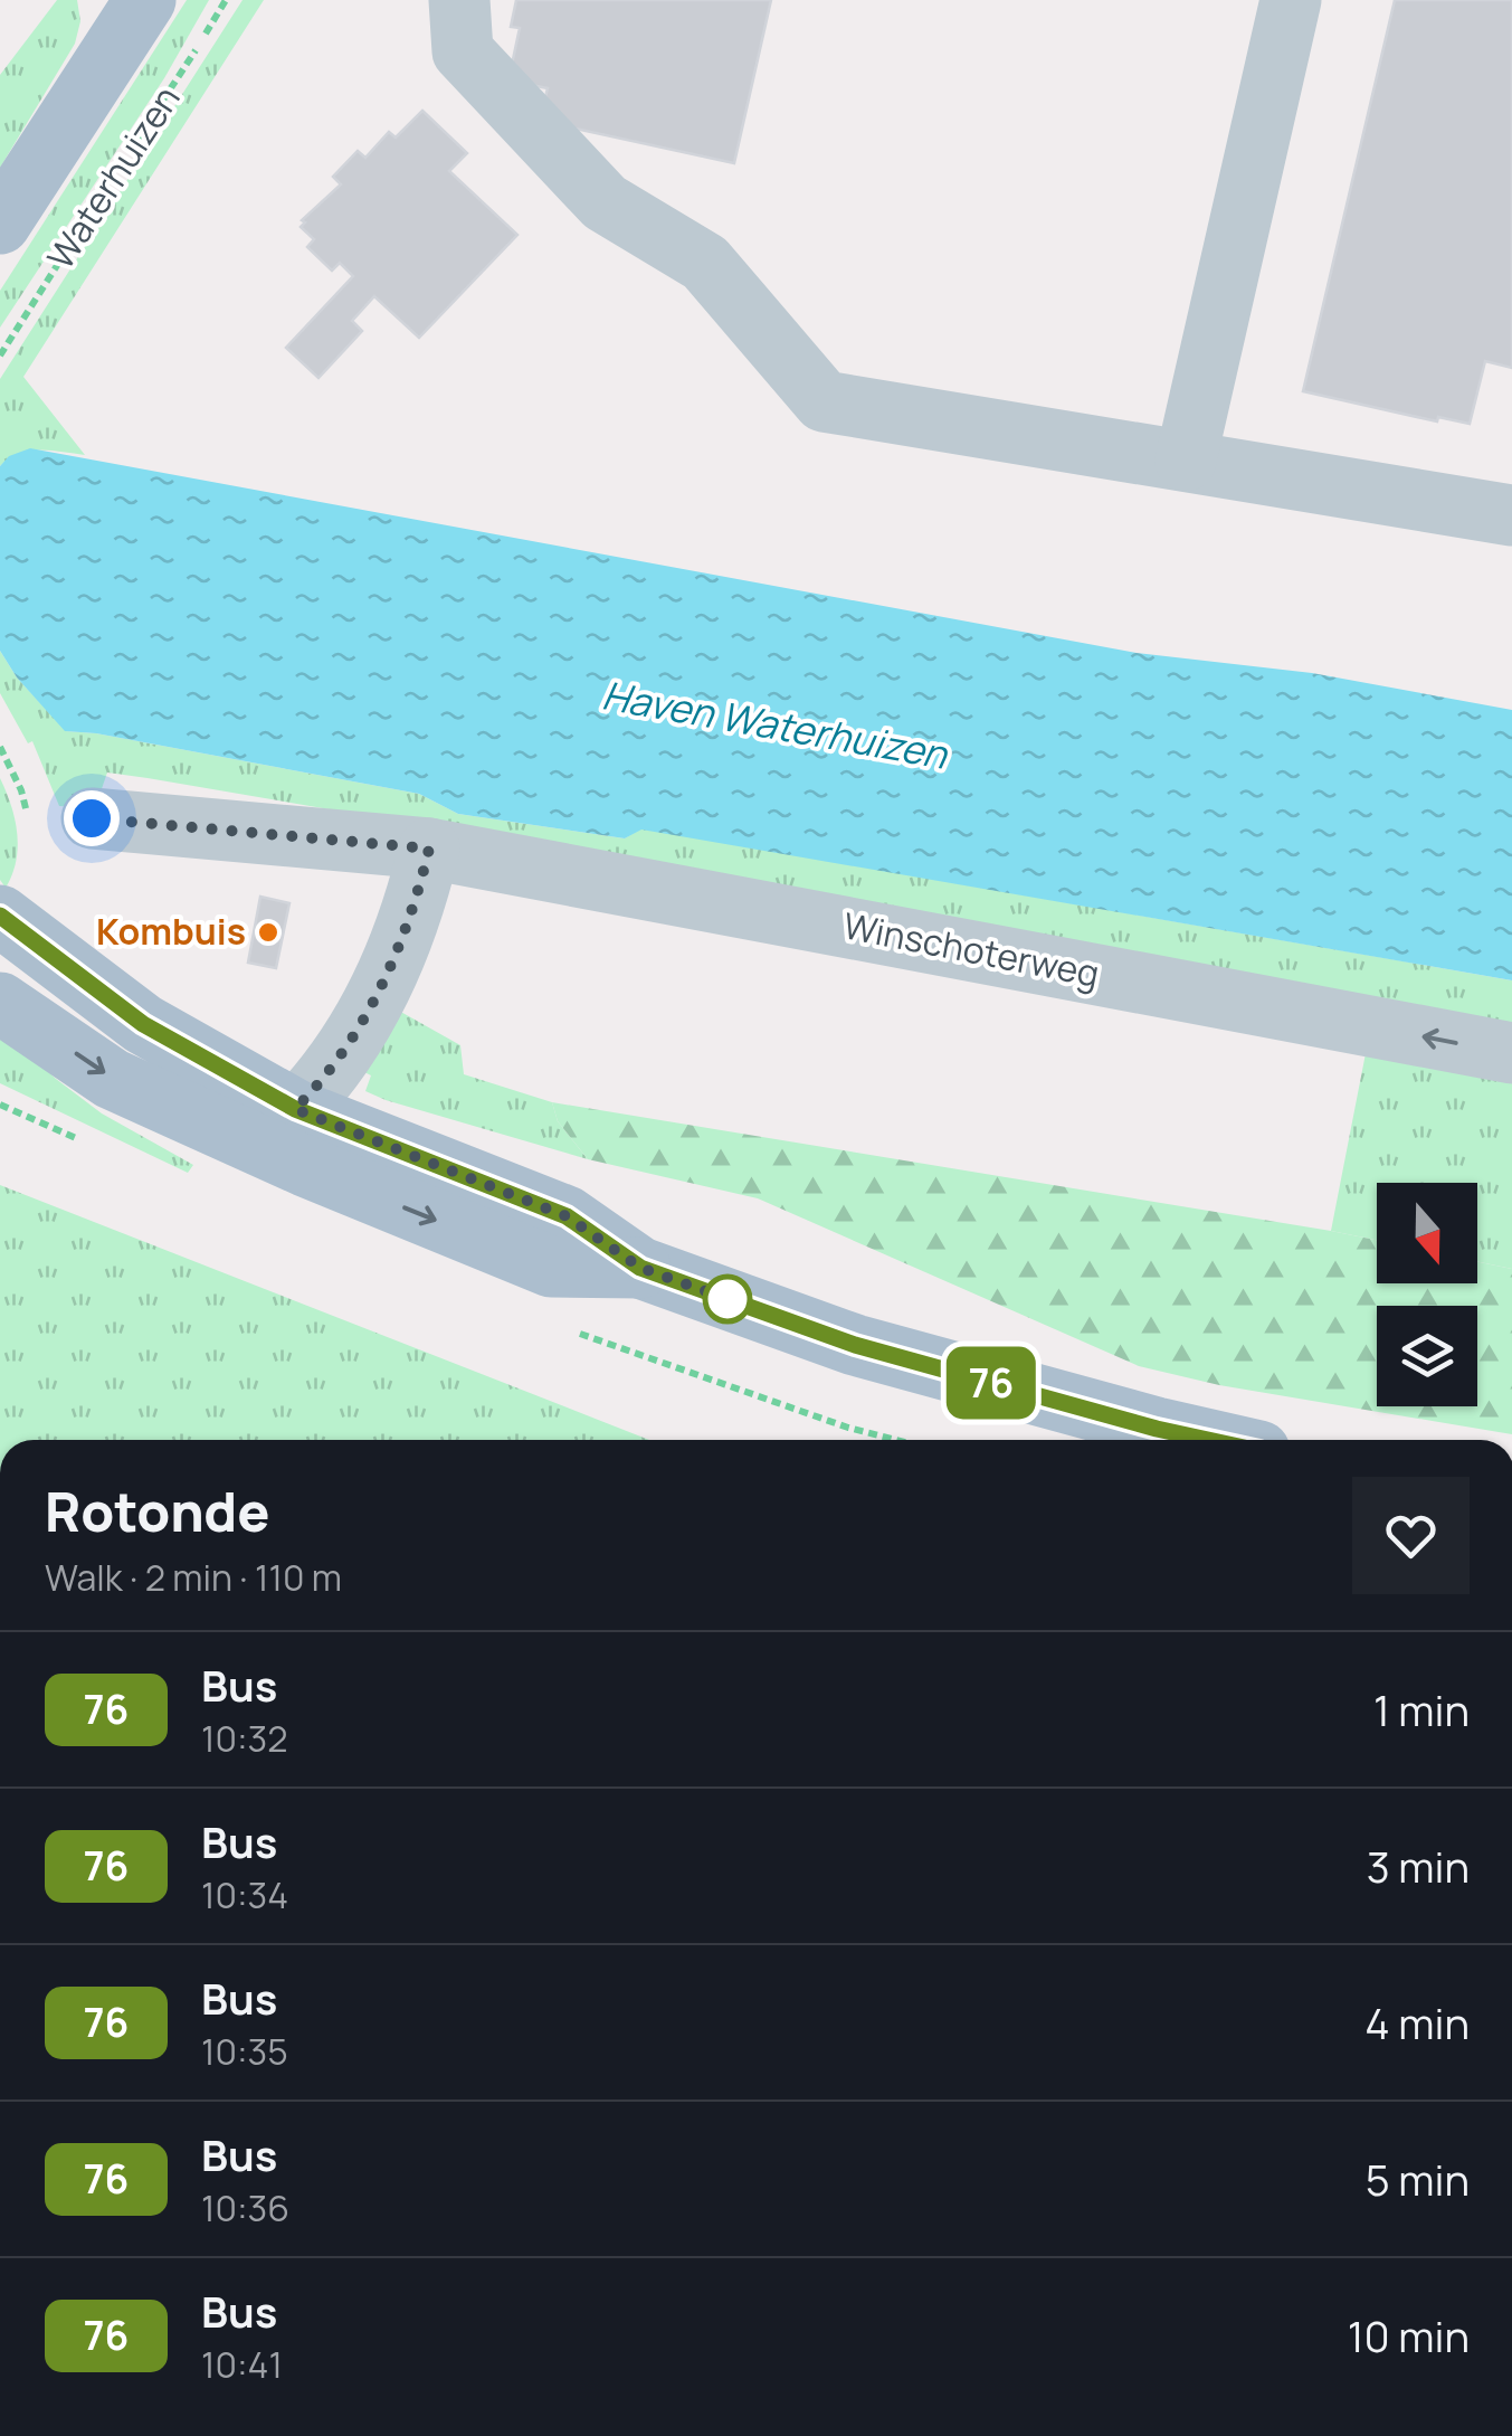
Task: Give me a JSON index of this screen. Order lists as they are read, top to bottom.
{
  "streets": {
    "main road": ["Waterhuizen"],
    "street": ["Winschoterweg"]
  },
  "water": ["Haven Waterhuizen"],
  "places": ["Kombuis"],
  "lines": ["bus line 76"],
  "north": "bottom",
  "page": {
    "on_map": "76",
    "heading": ["Rotonde", "Walk · 2 min · 110 m"],
    "list": [
      {
        "mark": "76",
        "name": "Bus",
        "note": "10:32",
        "value": "1 min"
      },
      {
        "mark": "76",
        "name": "Bus",
        "note": "10:34",
        "value": "3 min"
      },
      {
        "mark": "76",
        "name": "Bus",
        "note": "10:35",
        "value": "4 min"
      },
      {
        "mark": "76",
        "name": "Bus",
        "note": "10:36",
        "value": "5 min"
      },
      {
        "mark": "76",
        "name": "Bus",
        "note": "10:41",
        "value": "10 min"
      }
    ]
  }
}
